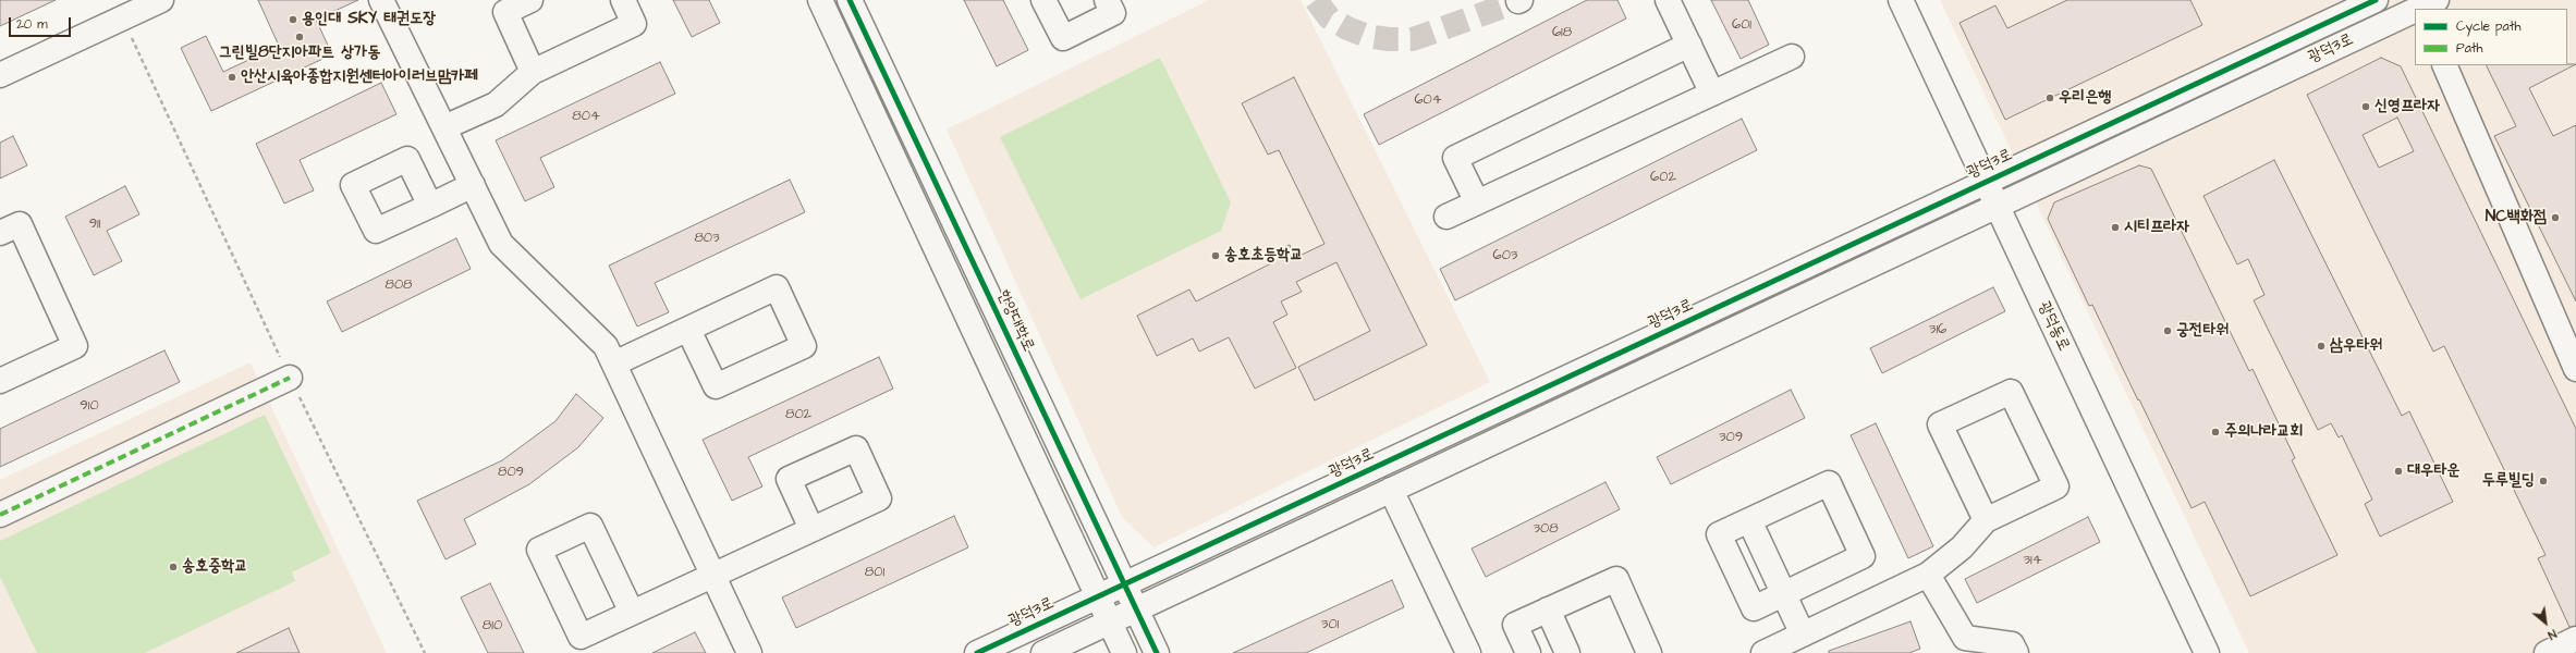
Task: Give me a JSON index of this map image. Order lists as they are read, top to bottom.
{
  "streets": {
    "street": ["광덕3로", "한양대학로", "광덕동로"]
  },
  "crossings": [
    ["광덕3로", "한양대학로"],
    ["광덕3로", "광덕동로"]
  ],
  "places": [
    "용인대 SKY 태권도장",
    "그린빌8단지아파트 상가동",
    "안산시육아종합지원센터아이러브맘카페",
    "우리은행",
    "신영프라자",
    "NC백화점",
    "시티프라자",
    "송호초등학교",
    "궁전타워",
    "삼우타워",
    "주의나라교회",
    "대우타운",
    "두루빌딩",
    "송호중학교"
  ],
  "house_numbers": [
    "601",
    "618",
    "604",
    "804",
    "602",
    "911",
    "803",
    "603",
    "808",
    "316",
    "910",
    "802",
    "309",
    "809",
    "308",
    "314",
    "801",
    "301",
    "810"
  ],
  "legend": ["Cycle path", "Path"],
  "scale_bar": "20 m",
  "north": "bottom right"
}
